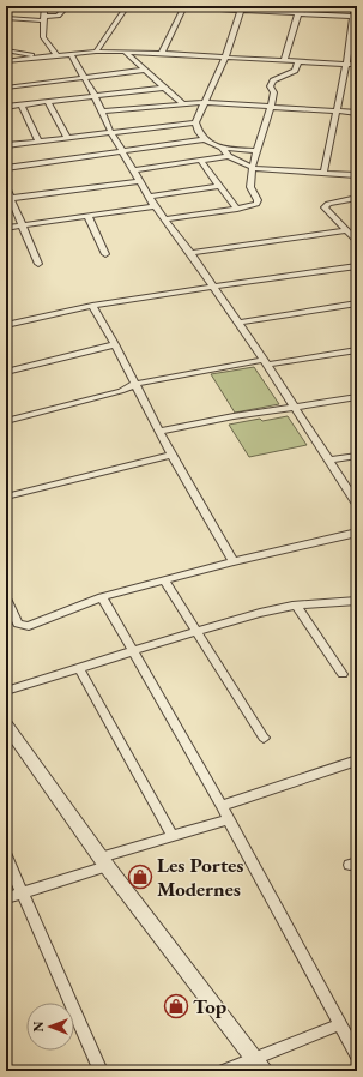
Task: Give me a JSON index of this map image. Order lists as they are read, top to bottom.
{
  "places": {
    "shop": ["Les Portes Modernes", "Top"]
  },
  "north": "left"
}
